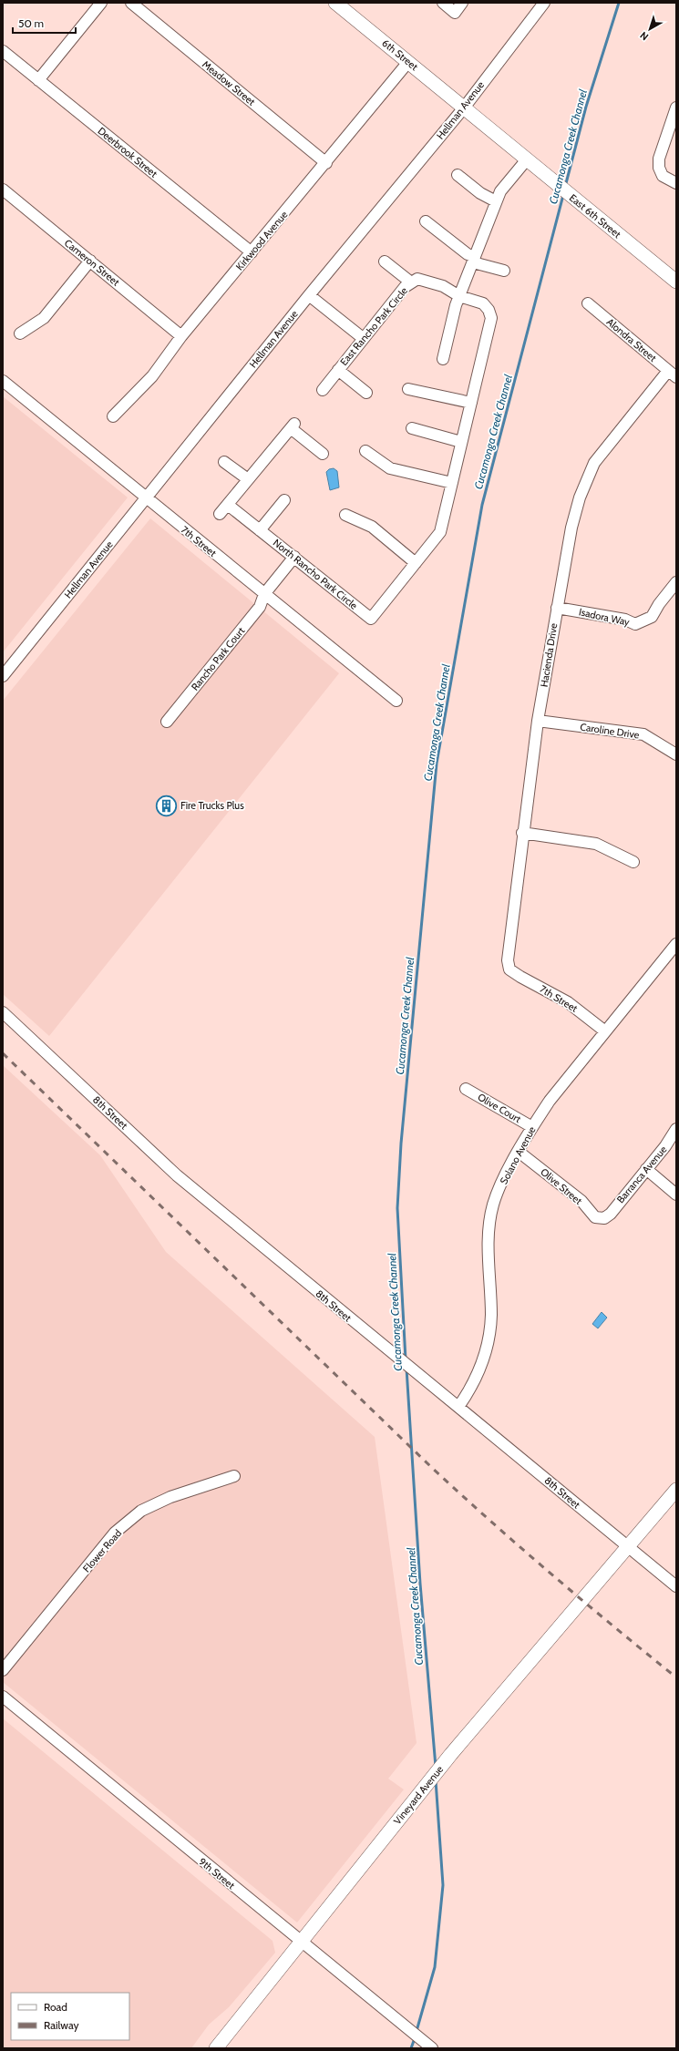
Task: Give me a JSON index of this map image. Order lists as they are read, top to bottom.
{
  "streets": {
    "main road": ["6th Street", "East 6th Street", "Vineyard Avenue"],
    "street": [
      "Meadow Street",
      "Hellman Avenue",
      "Deerbrook Street",
      "Kirkwood Avenue",
      "Cameron Street",
      "East Rancho Park Circle",
      "Alondra Street",
      "7th Street",
      "North Rancho Park Circle",
      "Isadora Way",
      "Hacienda Drive",
      "Rancho Park Court",
      "Caroline Drive",
      "Olive Court",
      "8th Street",
      "Solano Avenue",
      "Barranca Avenue",
      "Olive Street",
      "Flower Road",
      "9th Street"
    ]
  },
  "crossings": [
    ["6th Street", "Hellman Avenue"],
    ["6th Street", "East 6th Street"],
    ["6th Street", "Kirkwood Avenue"],
    ["Meadow Street", "Kirkwood Avenue"],
    ["Hellman Avenue", "East 6th Street"],
    ["Hellman Avenue", "7th Street"],
    ["Deerbrook Street", "Kirkwood Avenue"],
    ["Kirkwood Avenue", "Cameron Street"],
    ["East Rancho Park Circle", "North Rancho Park Circle"],
    ["Alondra Street", "Hacienda Drive"],
    ["7th Street", "Hacienda Drive"],
    ["7th Street", "Rancho Park Court"],
    ["7th Street", "Solano Avenue"],
    ["North Rancho Park Circle", "Rancho Park Court"],
    ["Isadora Way", "Hacienda Drive"],
    ["Hacienda Drive", "Caroline Drive"],
    ["Olive Court", "Solano Avenue"],
    ["8th Street", "Solano Avenue"],
    ["8th Street", "Vineyard Avenue"],
    ["Solano Avenue", "Olive Street"],
    ["Barranca Avenue", "Olive Street"],
    ["Vineyard Avenue", "9th Street"]
  ],
  "water": ["Cucamonga Creek Channel"],
  "places": {
    "building": ["Fire Trucks Plus"]
  },
  "legend": ["Road", "Railway"],
  "scale_bar": "50 m",
  "north": "bottom left"
}
